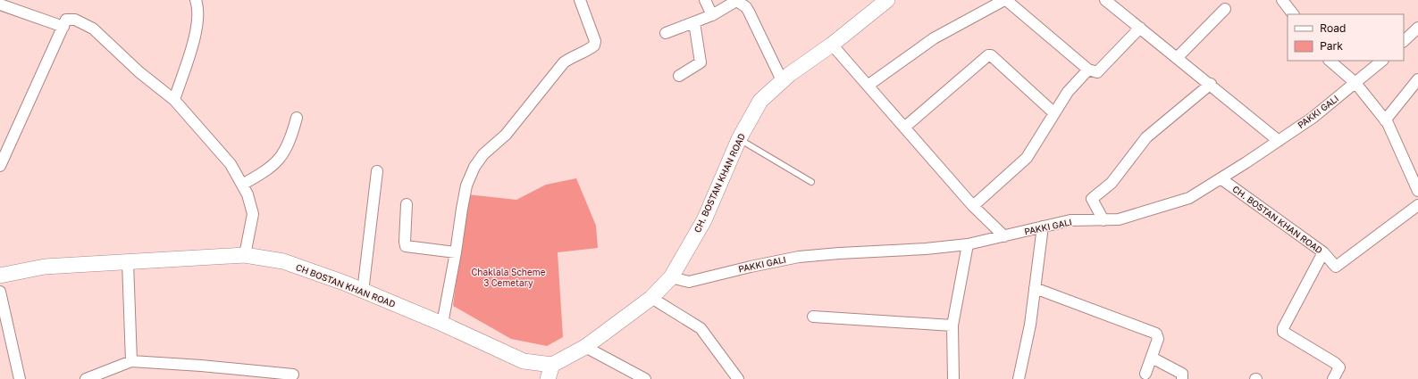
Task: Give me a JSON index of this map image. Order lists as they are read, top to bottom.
{
  "streets": {
    "street": ["PAKKI GALI", "CH. BOSTAN KHAN ROAD", "CH BOSTAN KHAN ROAD"]
  },
  "crossings": [
    ["PAKKI GALI", "CH. BOSTAN KHAN ROAD"],
    ["CH. BOSTAN KHAN ROAD", "CH BOSTAN KHAN ROAD"]
  ],
  "parks": ["Chaklala Scheme 3 Cemetary"],
  "legend": ["Road", "Park"]
}
